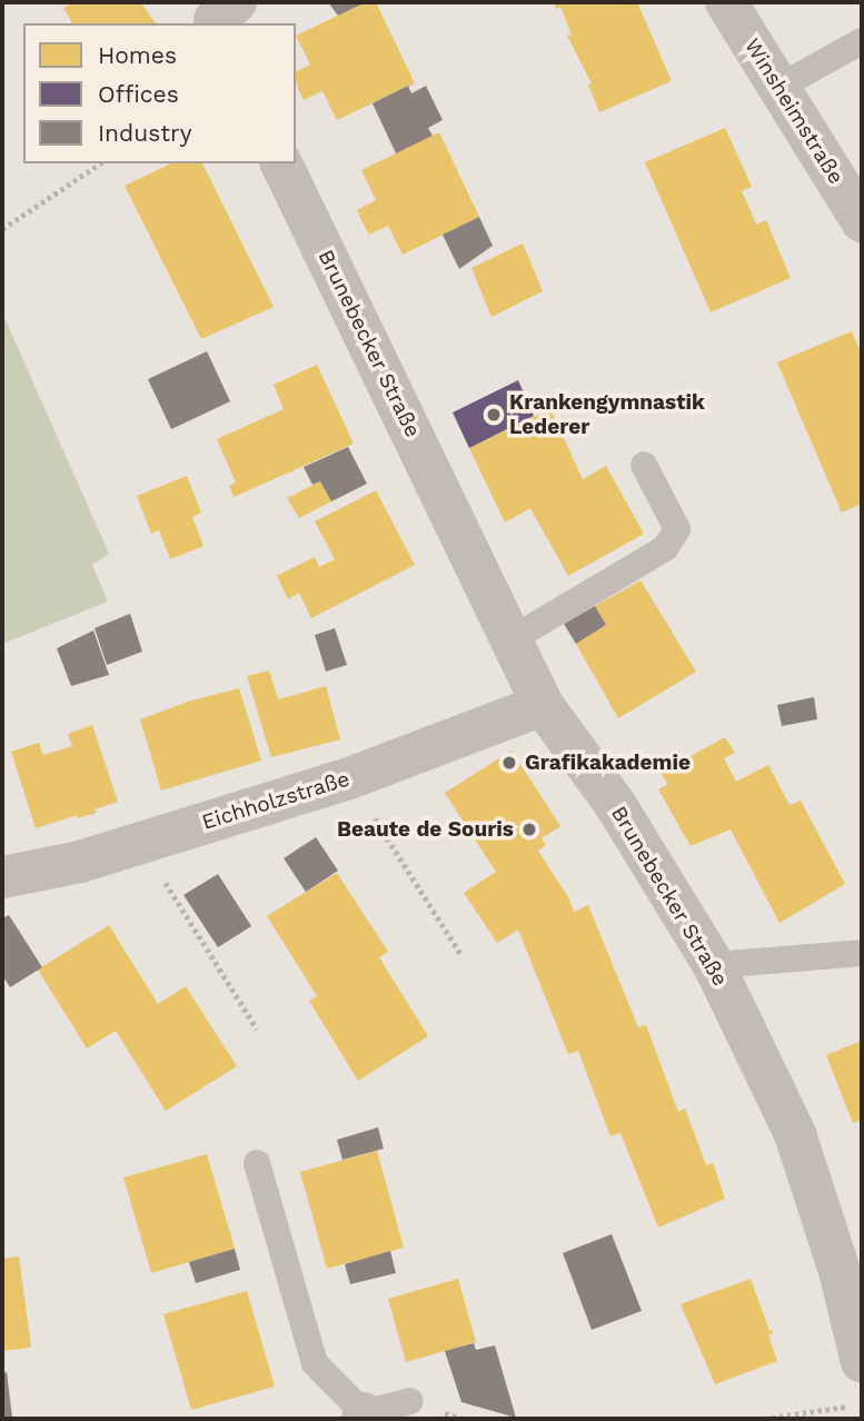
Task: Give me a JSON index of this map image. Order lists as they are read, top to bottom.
{
  "streets": {
    "street": ["Winsheimstraße", "Brunebecker Straße", "Eichholzstraße"]
  },
  "crossings": [
    ["Brunebecker Straße", "Eichholzstraße"]
  ],
  "places": ["Krankengymnastik Lederer", "Grafikakademie", "Beaute de Souris"],
  "legend": ["Homes", "Offices", "Industry"]
}
